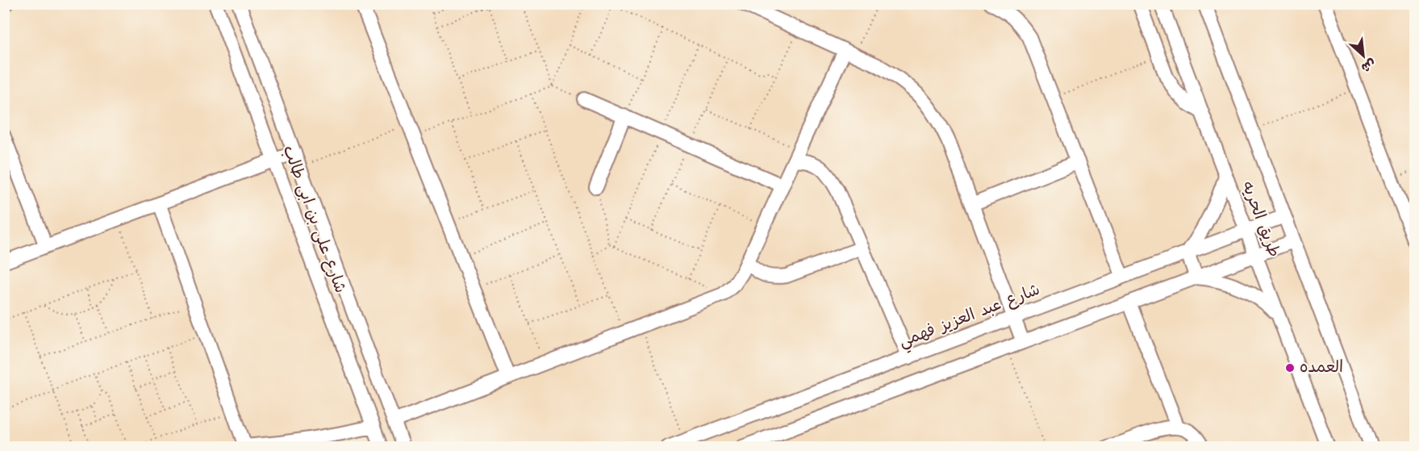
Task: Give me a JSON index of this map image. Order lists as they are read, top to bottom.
{
  "streets": {
    "street": ["شارع على بن ابى طالب", "طريق الحريه", "شارع عبد العزيز فهمي"]
  },
  "crossings": [
    ["طريق الحريه", "شارع عبد العزيز فهمي"]
  ],
  "places": ["العمده"],
  "north": "bottom right"
}
